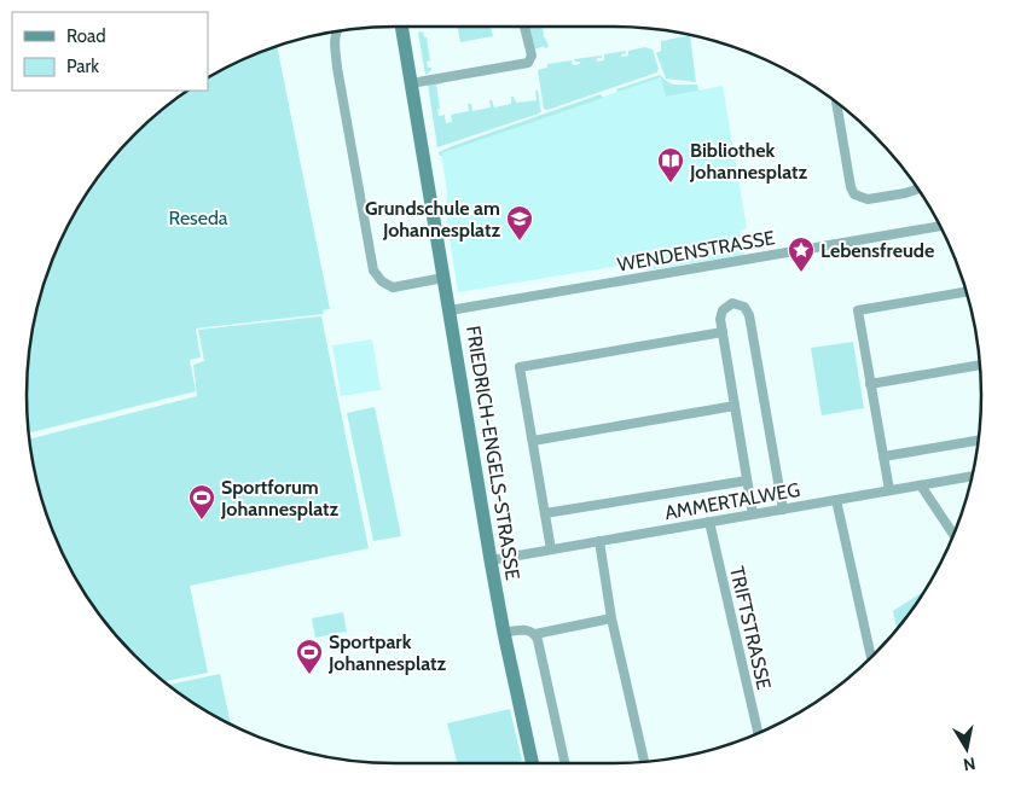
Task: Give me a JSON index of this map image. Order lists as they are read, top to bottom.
{
  "streets": {
    "street": [
      "WENDENSTRASSE",
      "FRIEDRICH-ENGELS-STRASSE",
      "AMMERTALWEG",
      "TRIFTSTRASSE"
    ]
  },
  "crossings": [
    ["WENDENSTRASSE", "FRIEDRICH-ENGELS-STRASSE"],
    ["FRIEDRICH-ENGELS-STRASSE", "AMMERTALWEG"],
    ["AMMERTALWEG", "TRIFTSTRASSE"]
  ],
  "parks": ["Reseda"],
  "places": {
    "library": ["Bibliothek Johannesplatz"],
    "school or university": ["Grundschule am Johannesplatz"],
    "place": ["Lebensfreude"],
    "sports": ["Sportforum Johannesplatz", "Sportpark Johannesplatz"]
  },
  "legend": ["Road", "Park"],
  "north": "bottom"
}
